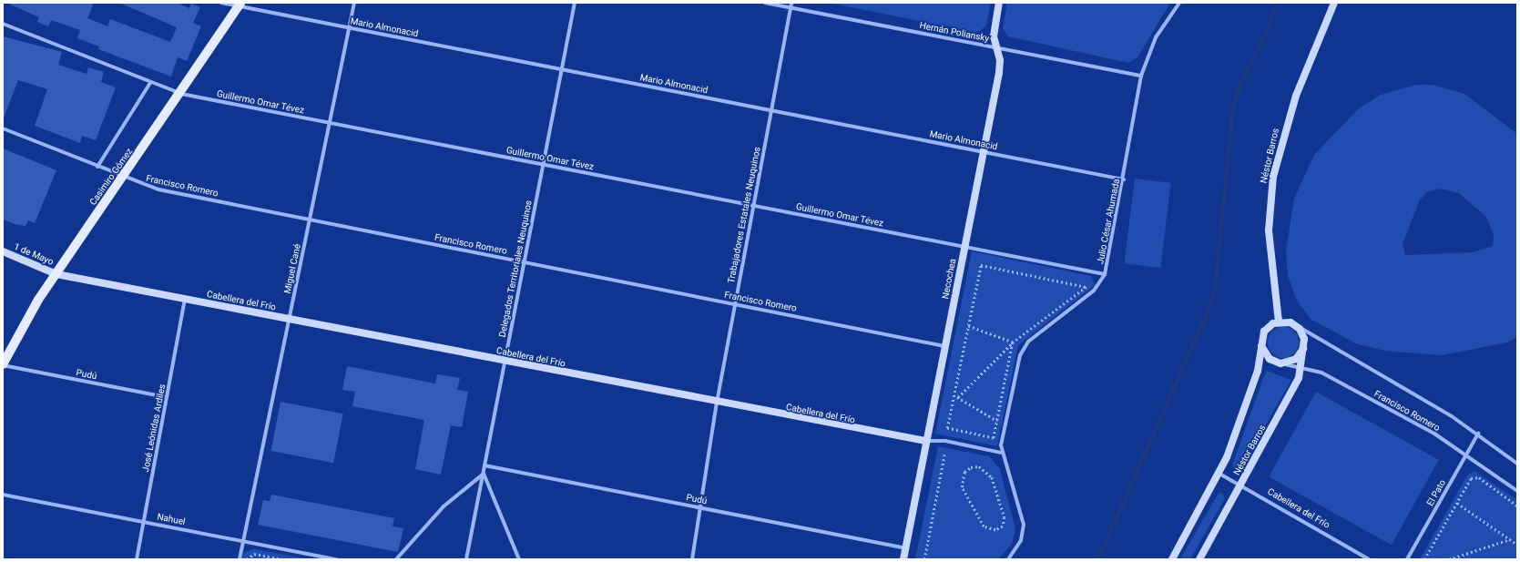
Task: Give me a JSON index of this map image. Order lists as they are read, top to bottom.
{
  "streets": {
    "main road": ["Casimiro Gómez"],
    "street": [
      "Mario Almonacid",
      "Hernán Poliansky",
      "Guillermo Omar Tévez",
      "Néstor Barros",
      "Francisco Romero",
      "Trabajadores Estatales Neuquinos",
      "Julio César Ahumada",
      "1 de Mayo",
      "Miguel Cané",
      "Delegados Territoriales Neuquinos",
      "Necochea",
      "Cabellera del Frío",
      "Pudú",
      "José Leónidas Ardiles",
      "El Pato",
      "Nahuel"
    ]
  },
  "crossings": [
    ["Mario Almonacid", "Casimiro Gómez"],
    ["Mario Almonacid", "Trabajadores Estatales Neuquinos"],
    ["Mario Almonacid", "Julio César Ahumada"],
    ["Mario Almonacid", "Miguel Cané"],
    ["Mario Almonacid", "Delegados Territoriales Neuquinos"],
    ["Mario Almonacid", "Necochea"],
    ["Hernán Poliansky", "Trabajadores Estatales Neuquinos"],
    ["Hernán Poliansky", "Julio César Ahumada"],
    ["Hernán Poliansky", "Necochea"],
    ["Guillermo Omar Tévez", "Casimiro Gómez"],
    ["Guillermo Omar Tévez", "Trabajadores Estatales Neuquinos"],
    ["Guillermo Omar Tévez", "Julio César Ahumada"],
    ["Guillermo Omar Tévez", "Miguel Cané"],
    ["Guillermo Omar Tévez", "Delegados Territoriales Neuquinos"],
    ["Guillermo Omar Tévez", "Necochea"],
    ["Néstor Barros", "Francisco Romero"],
    ["Néstor Barros", "Cabellera del Frío"],
    ["Casimiro Gómez", "Francisco Romero"],
    ["Casimiro Gómez", "1 de Mayo"],
    ["Casimiro Gómez", "Cabellera del Frío"],
    ["Casimiro Gómez", "Pudú"],
    ["Francisco Romero", "Trabajadores Estatales Neuquinos"],
    ["Francisco Romero", "Miguel Cané"],
    ["Francisco Romero", "Delegados Territoriales Neuquinos"],
    ["Francisco Romero", "Necochea"],
    ["Francisco Romero", "El Pato"],
    ["Trabajadores Estatales Neuquinos", "Cabellera del Frío"],
    ["Trabajadores Estatales Neuquinos", "Pudú"],
    ["Julio César Ahumada", "Cabellera del Frío"],
    ["1 de Mayo", "Cabellera del Frío"],
    ["Miguel Cané", "Cabellera del Frío"],
    ["Miguel Cané", "Nahuel"],
    ["Delegados Territoriales Neuquinos", "Cabellera del Frío"],
    ["Delegados Territoriales Neuquinos", "Pudú"],
    ["Necochea", "Cabellera del Frío"],
    ["Necochea", "Pudú"],
    ["Cabellera del Frío", "José Leónidas Ardiles"],
    ["Pudú", "José Leónidas Ardiles"],
    ["José Leónidas Ardiles", "Nahuel"]
  ]
}
